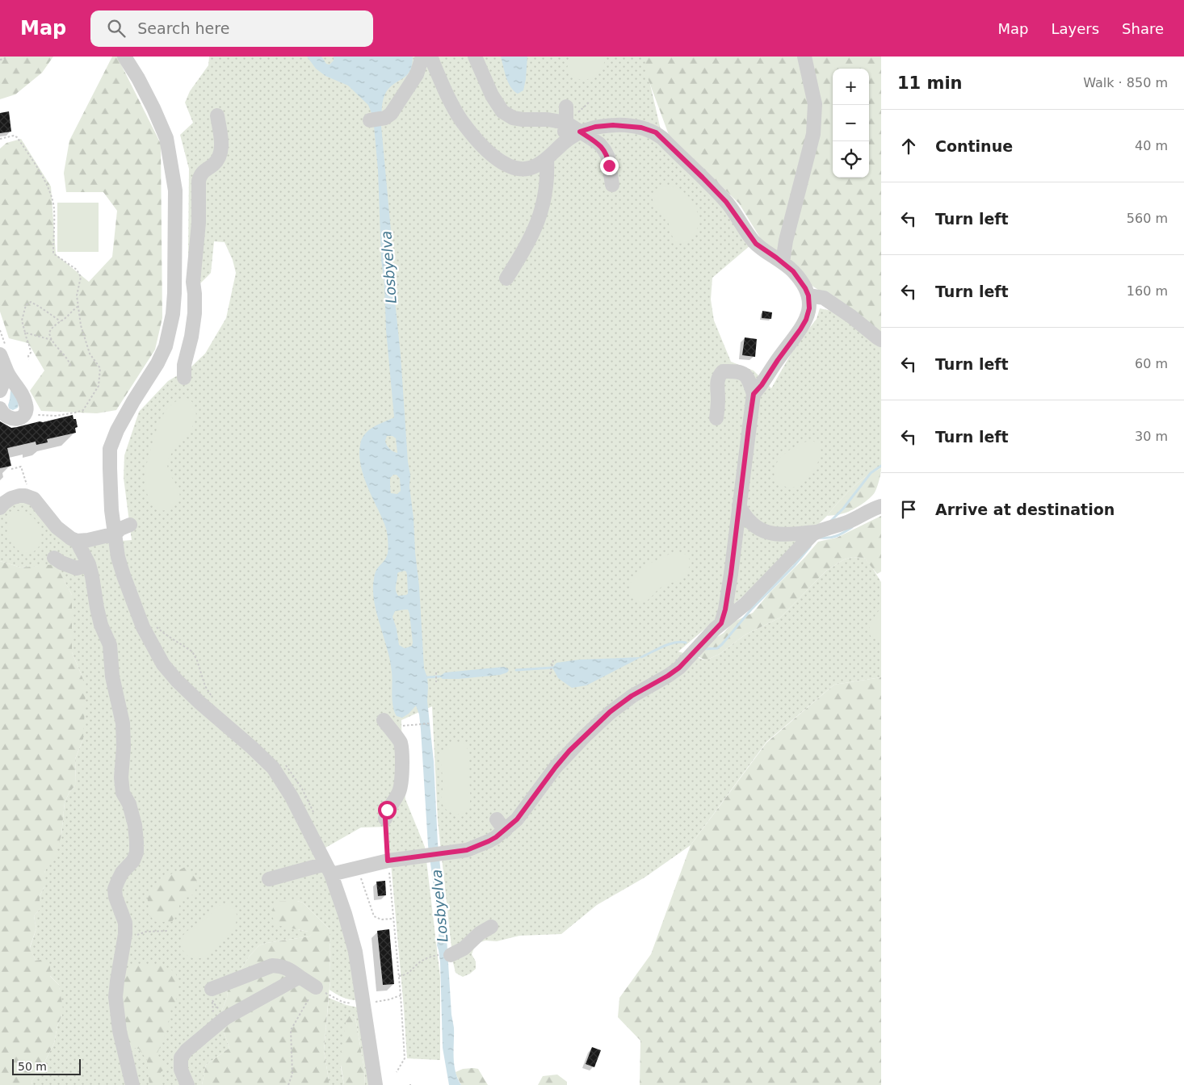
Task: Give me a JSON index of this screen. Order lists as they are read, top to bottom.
{
  "water": ["Losbyelva"],
  "scale_bar": "50 m",
  "page": {
    "header": "Map",
    "search": "Search here",
    "nav": ["Map", "Layers", "Share"],
    "heading": ["11 min", "Walk · 850 m"],
    "map_buttons": ["+", "−"],
    "list": [
      ["Continue", "40 m"],
      ["Turn left", "560 m"],
      ["Turn left", "160 m"],
      ["Turn left", "60 m"],
      ["Turn left", "30 m"],
      "Arrive at destination"
    ],
    "scale": "50 m"
  }
}
